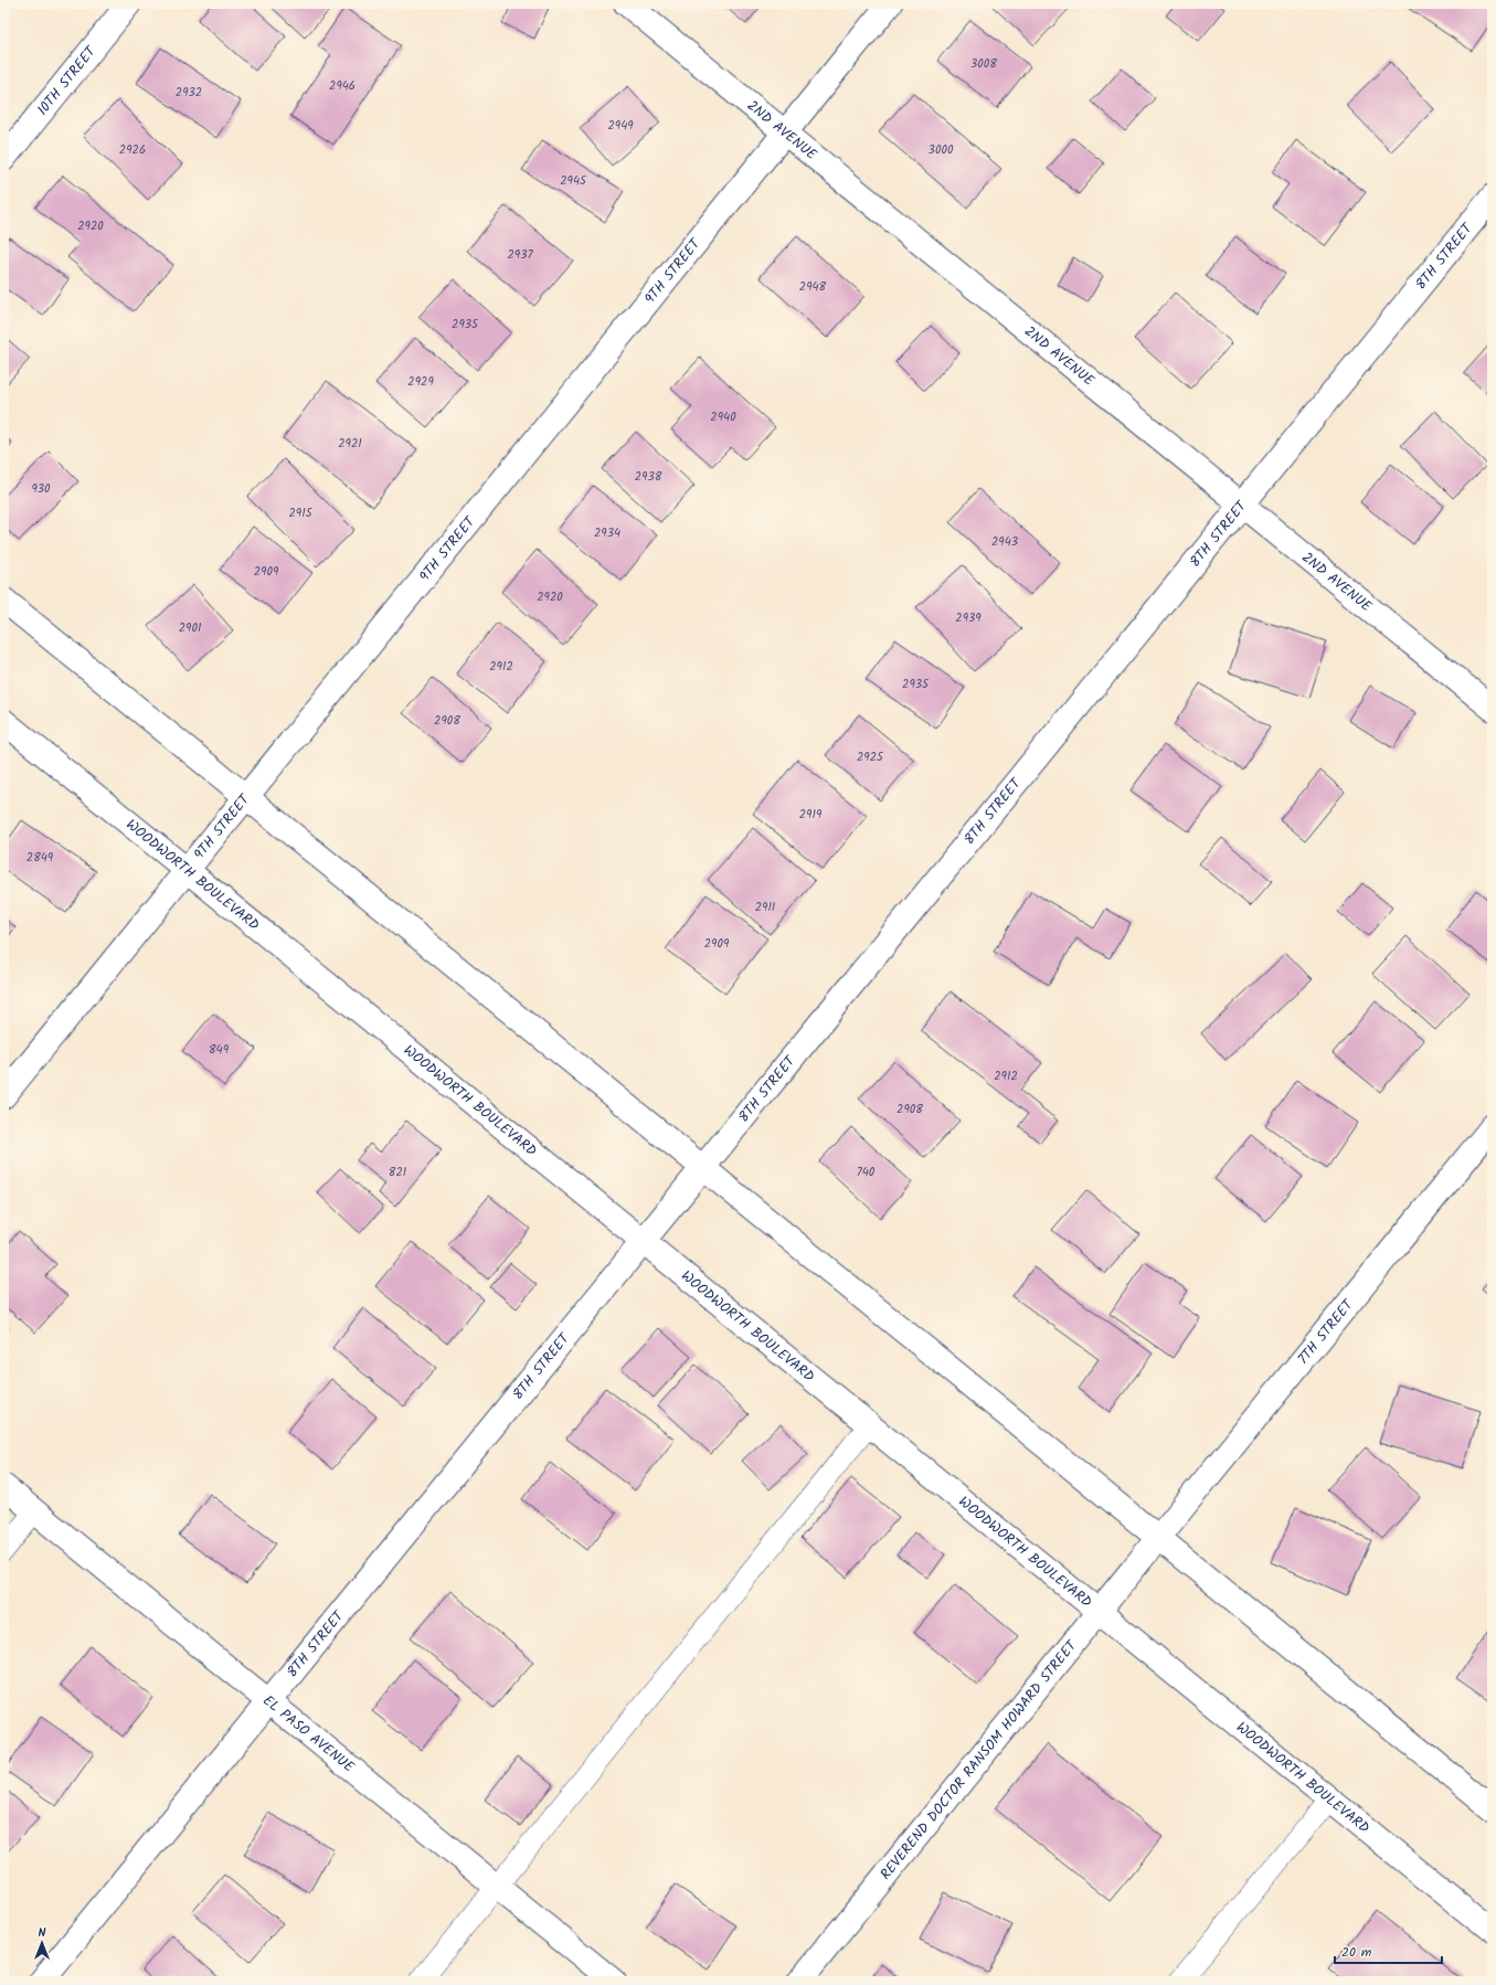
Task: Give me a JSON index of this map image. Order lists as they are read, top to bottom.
{
  "streets": {
    "street": [
      "10TH STREET",
      "2ND AVENUE",
      "8TH STREET",
      "9TH STREET",
      "WOODWORTH BOULEVARD",
      "7TH STREET",
      "EL PASO AVENUE",
      "REVEREND DOCTOR RANSOM HOWARD STREET"
    ]
  },
  "crossings": [
    ["2ND AVENUE", "8TH STREET"],
    ["2ND AVENUE", "9TH STREET"],
    ["8TH STREET", "WOODWORTH BOULEVARD"],
    ["8TH STREET", "EL PASO AVENUE"],
    ["9TH STREET", "WOODWORTH BOULEVARD"],
    ["WOODWORTH BOULEVARD", "REVEREND DOCTOR RANSOM HOWARD STREET"],
    ["7TH STREET", "REVEREND DOCTOR RANSOM HOWARD STREET"]
  ],
  "house_numbers": [
    "3008",
    "2946",
    "2932",
    "2949",
    "2926",
    "3000",
    "2945",
    "2920",
    "2937",
    "2948",
    "2935",
    "2929",
    "2940",
    "2921",
    "2938",
    "930",
    "2915",
    "2934",
    "2943",
    "2909",
    "2920",
    "2939",
    "2901",
    "2912",
    "2935",
    "2908",
    "2925",
    "2919",
    "2849",
    "2911",
    "2909",
    "849",
    "2912",
    "2908",
    "821",
    "740"
  ],
  "scale_bar": "20 m",
  "north": "top"
}
